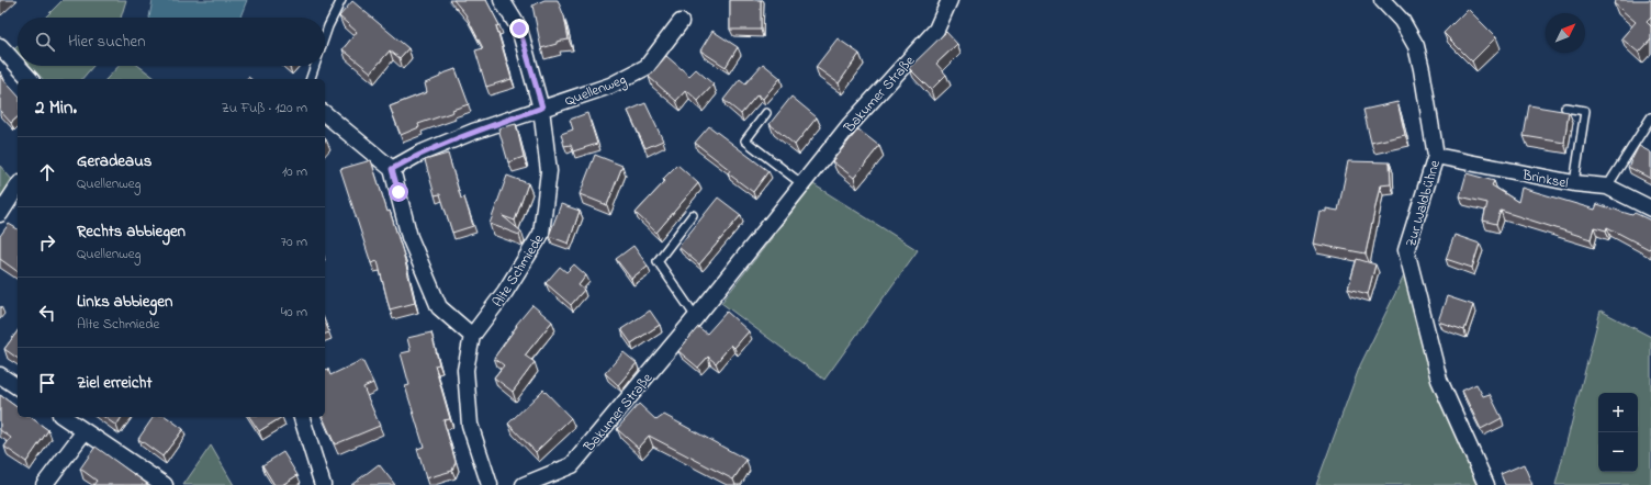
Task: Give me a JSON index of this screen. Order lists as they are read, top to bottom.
{
  "streets": {
    "street": [
      "Quellenweg",
      "Bakumer Straße",
      "Brinksel",
      "Zur Waldbühne",
      "Alte Schmiede"
    ]
  },
  "crossings": [
    ["Quellenweg", "Alte Schmiede"],
    ["Brinksel", "Zur Waldbühne"]
  ],
  "north": "top right",
  "page": {
    "search": "Hier suchen",
    "heading": ["2 Min.", "Zu Fuß · 120 m"],
    "list": [
      ["Geradeaus", "Quellenweg", "10 m"],
      ["Rechts abbiegen", "Quellenweg", "70 m"],
      ["Links abbiegen", "Alte Schmiede", "40 m"],
      "Ziel erreicht"
    ],
    "map_buttons": ["+", "−"]
  }
}
